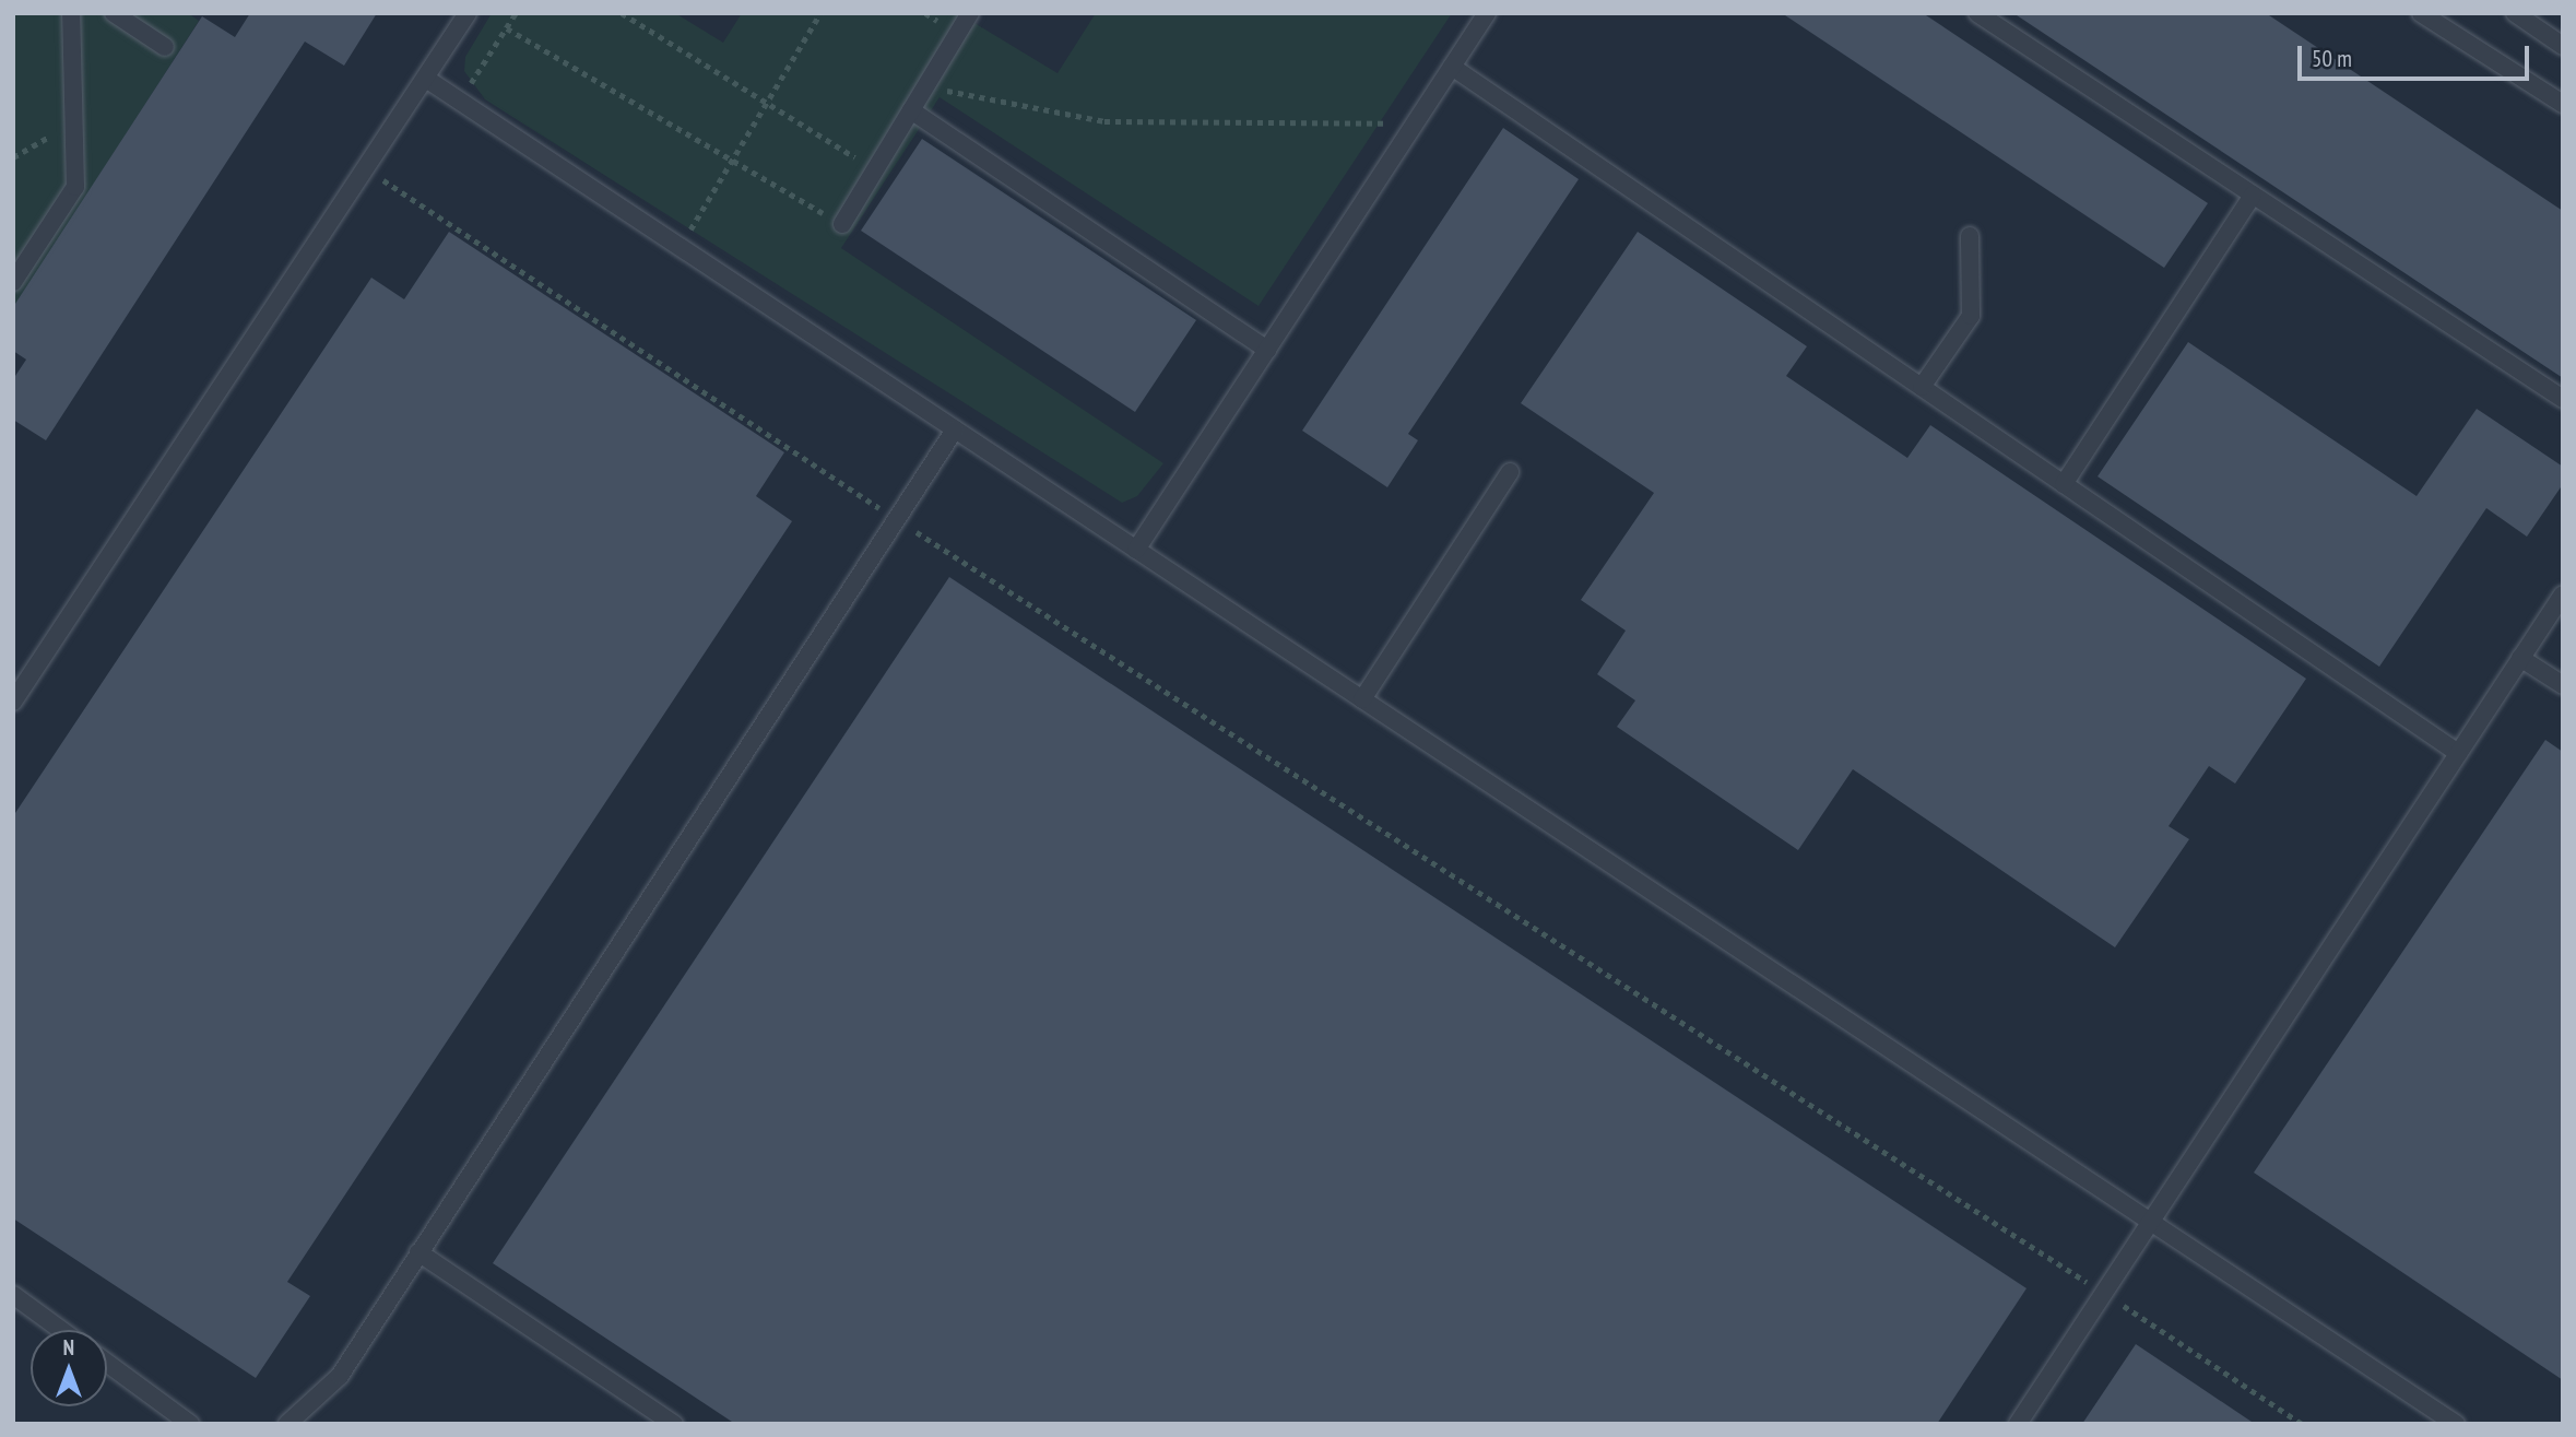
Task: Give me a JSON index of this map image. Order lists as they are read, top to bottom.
{
  "scale_bar": "50 m",
  "north": "top"
}
